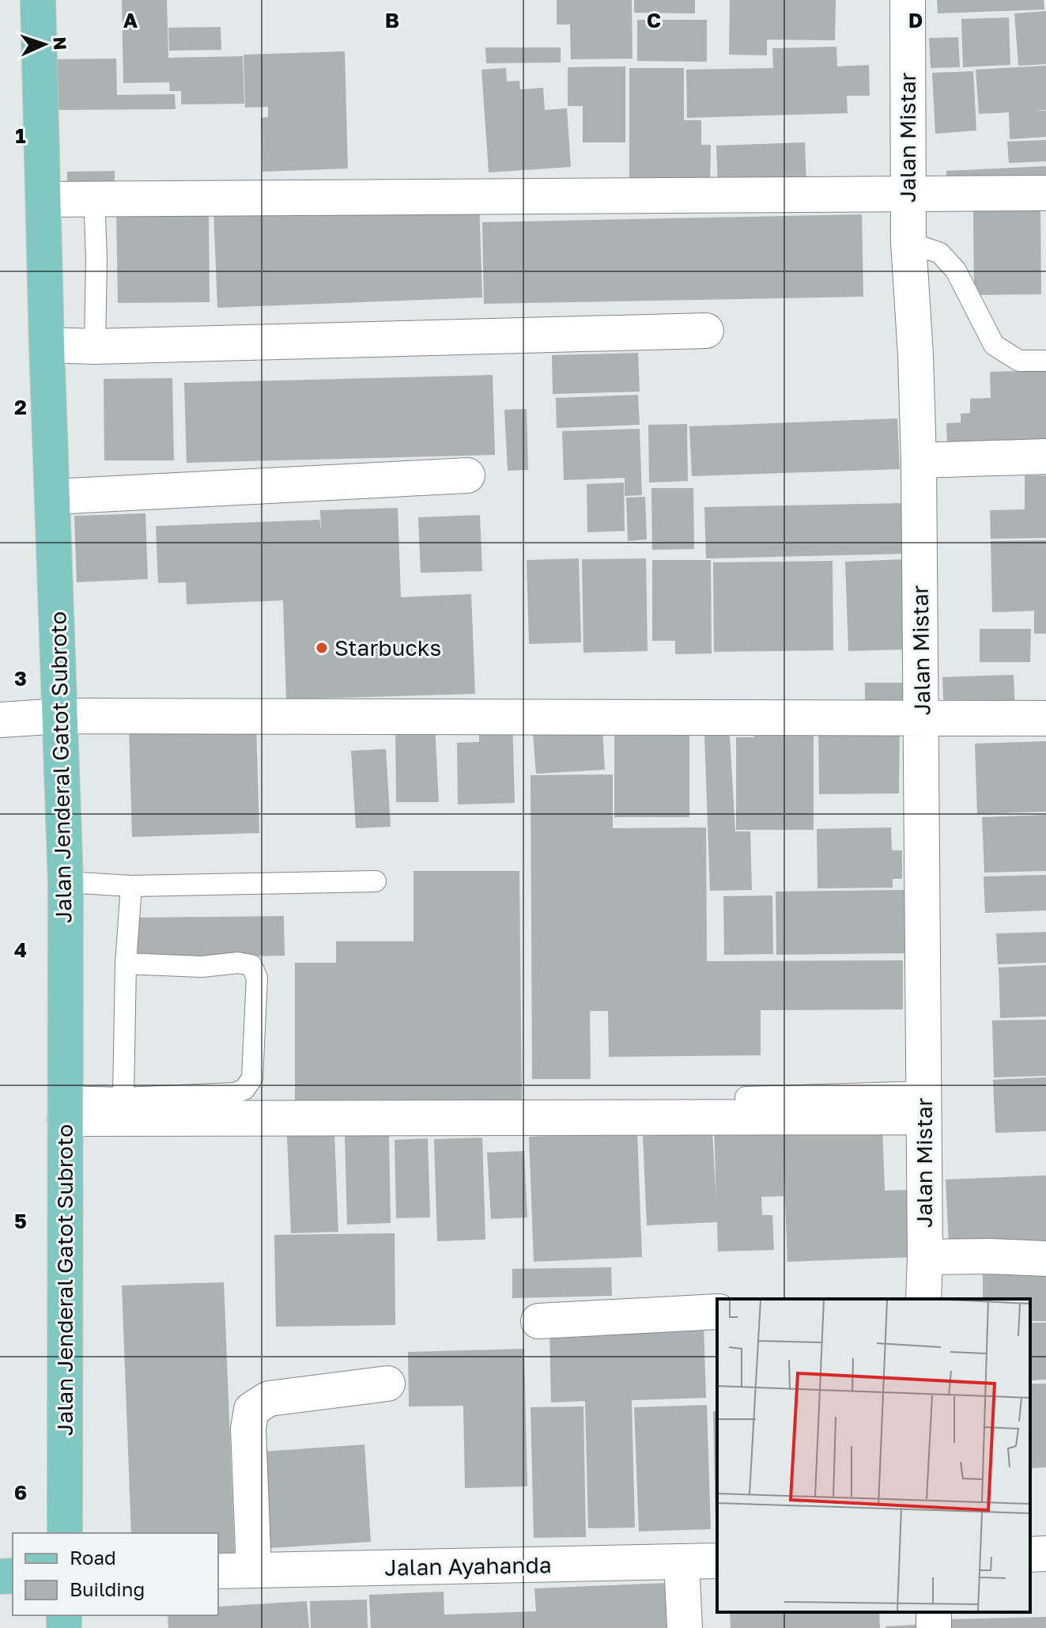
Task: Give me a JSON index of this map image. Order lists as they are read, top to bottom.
{
  "streets": {
    "main road": ["Jalan Jenderal Gatot Subroto"],
    "street": ["Jalan Mistar", "Jalan Ayahanda"]
  },
  "places": ["Starbucks"],
  "legend": ["Road", "Building"],
  "north": "right",
  "grid": {
    "columns": [
      "A",
      "B",
      "C",
      "D"
    ],
    "rows": [
      "1",
      "2",
      "3",
      "4",
      "5",
      "6"
    ]
  }
}
